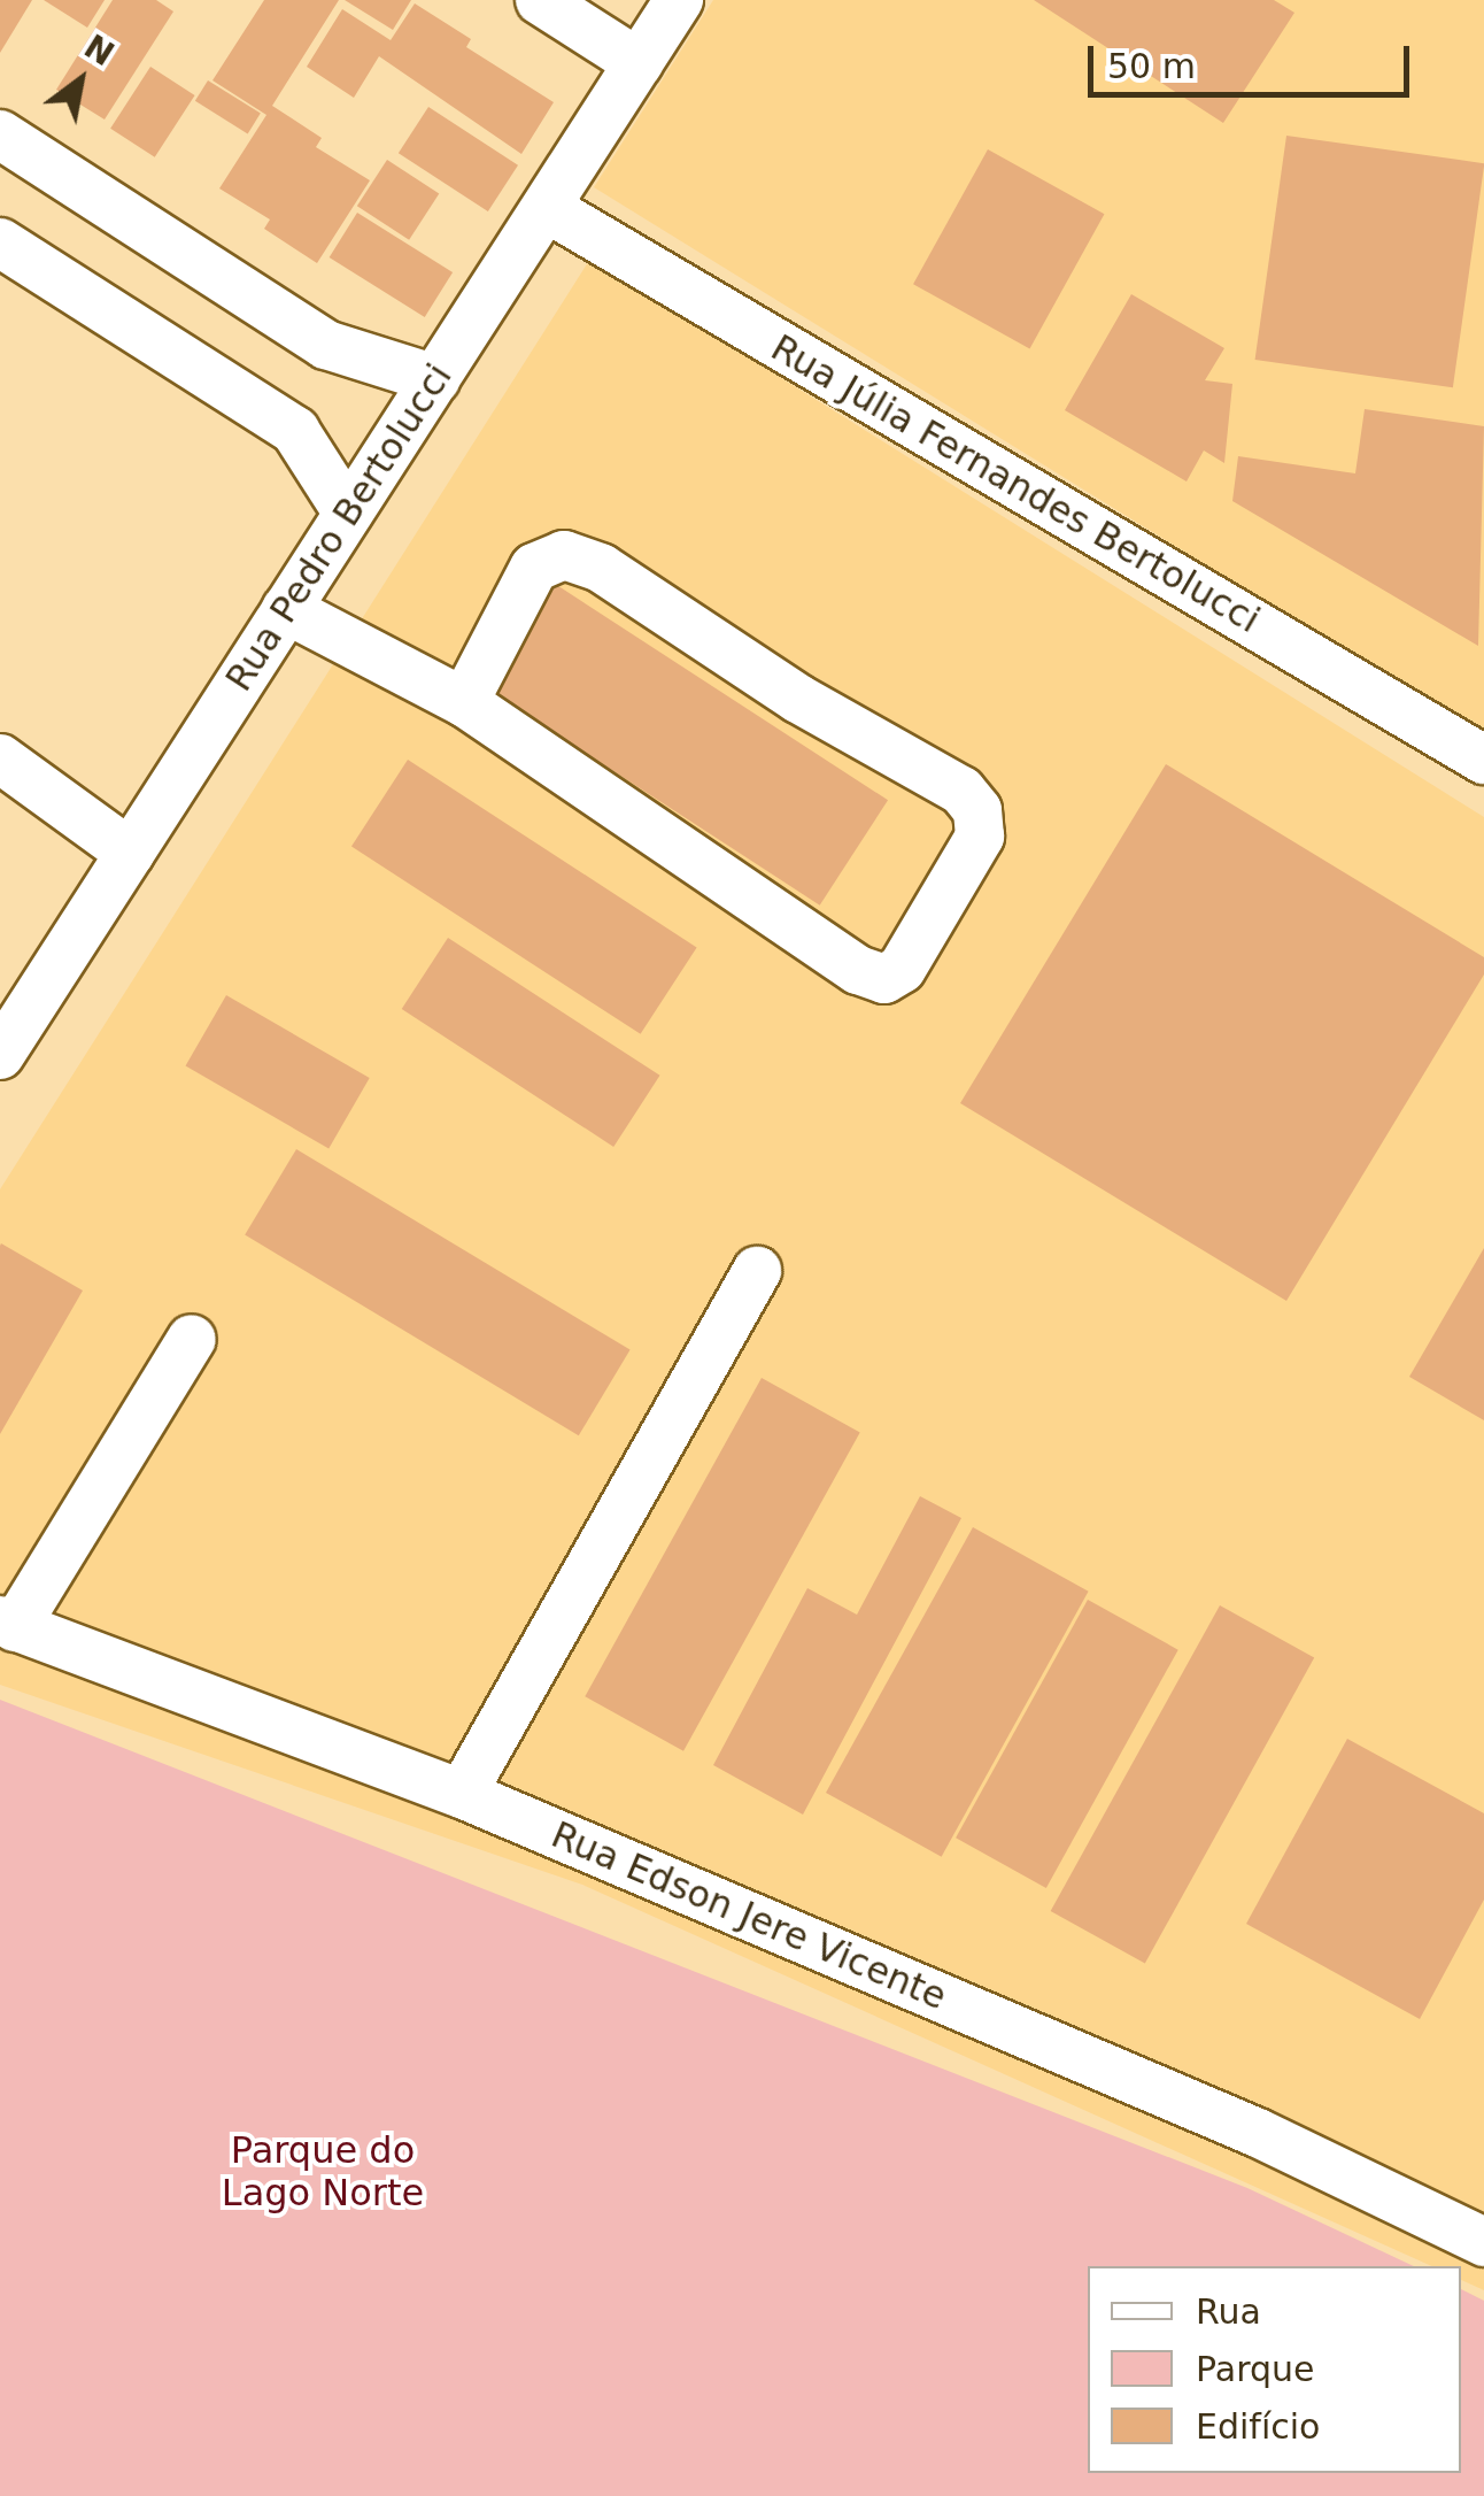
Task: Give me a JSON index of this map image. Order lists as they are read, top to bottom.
{
  "streets": {
    "street": ["Rua Júlia Fernandes Bertolucci", "Rua Pedro Bertolucci", "Rua Edson Jere Vicente"]
  },
  "crossings": [
    ["Rua Júlia Fernandes Bertolucci", "Rua Pedro Bertolucci"]
  ],
  "parks": ["Parque do Lago Norte"],
  "legend": ["Rua", "Parque", "Edifício"],
  "scale_bar": "50 m",
  "north": "top right"
}
